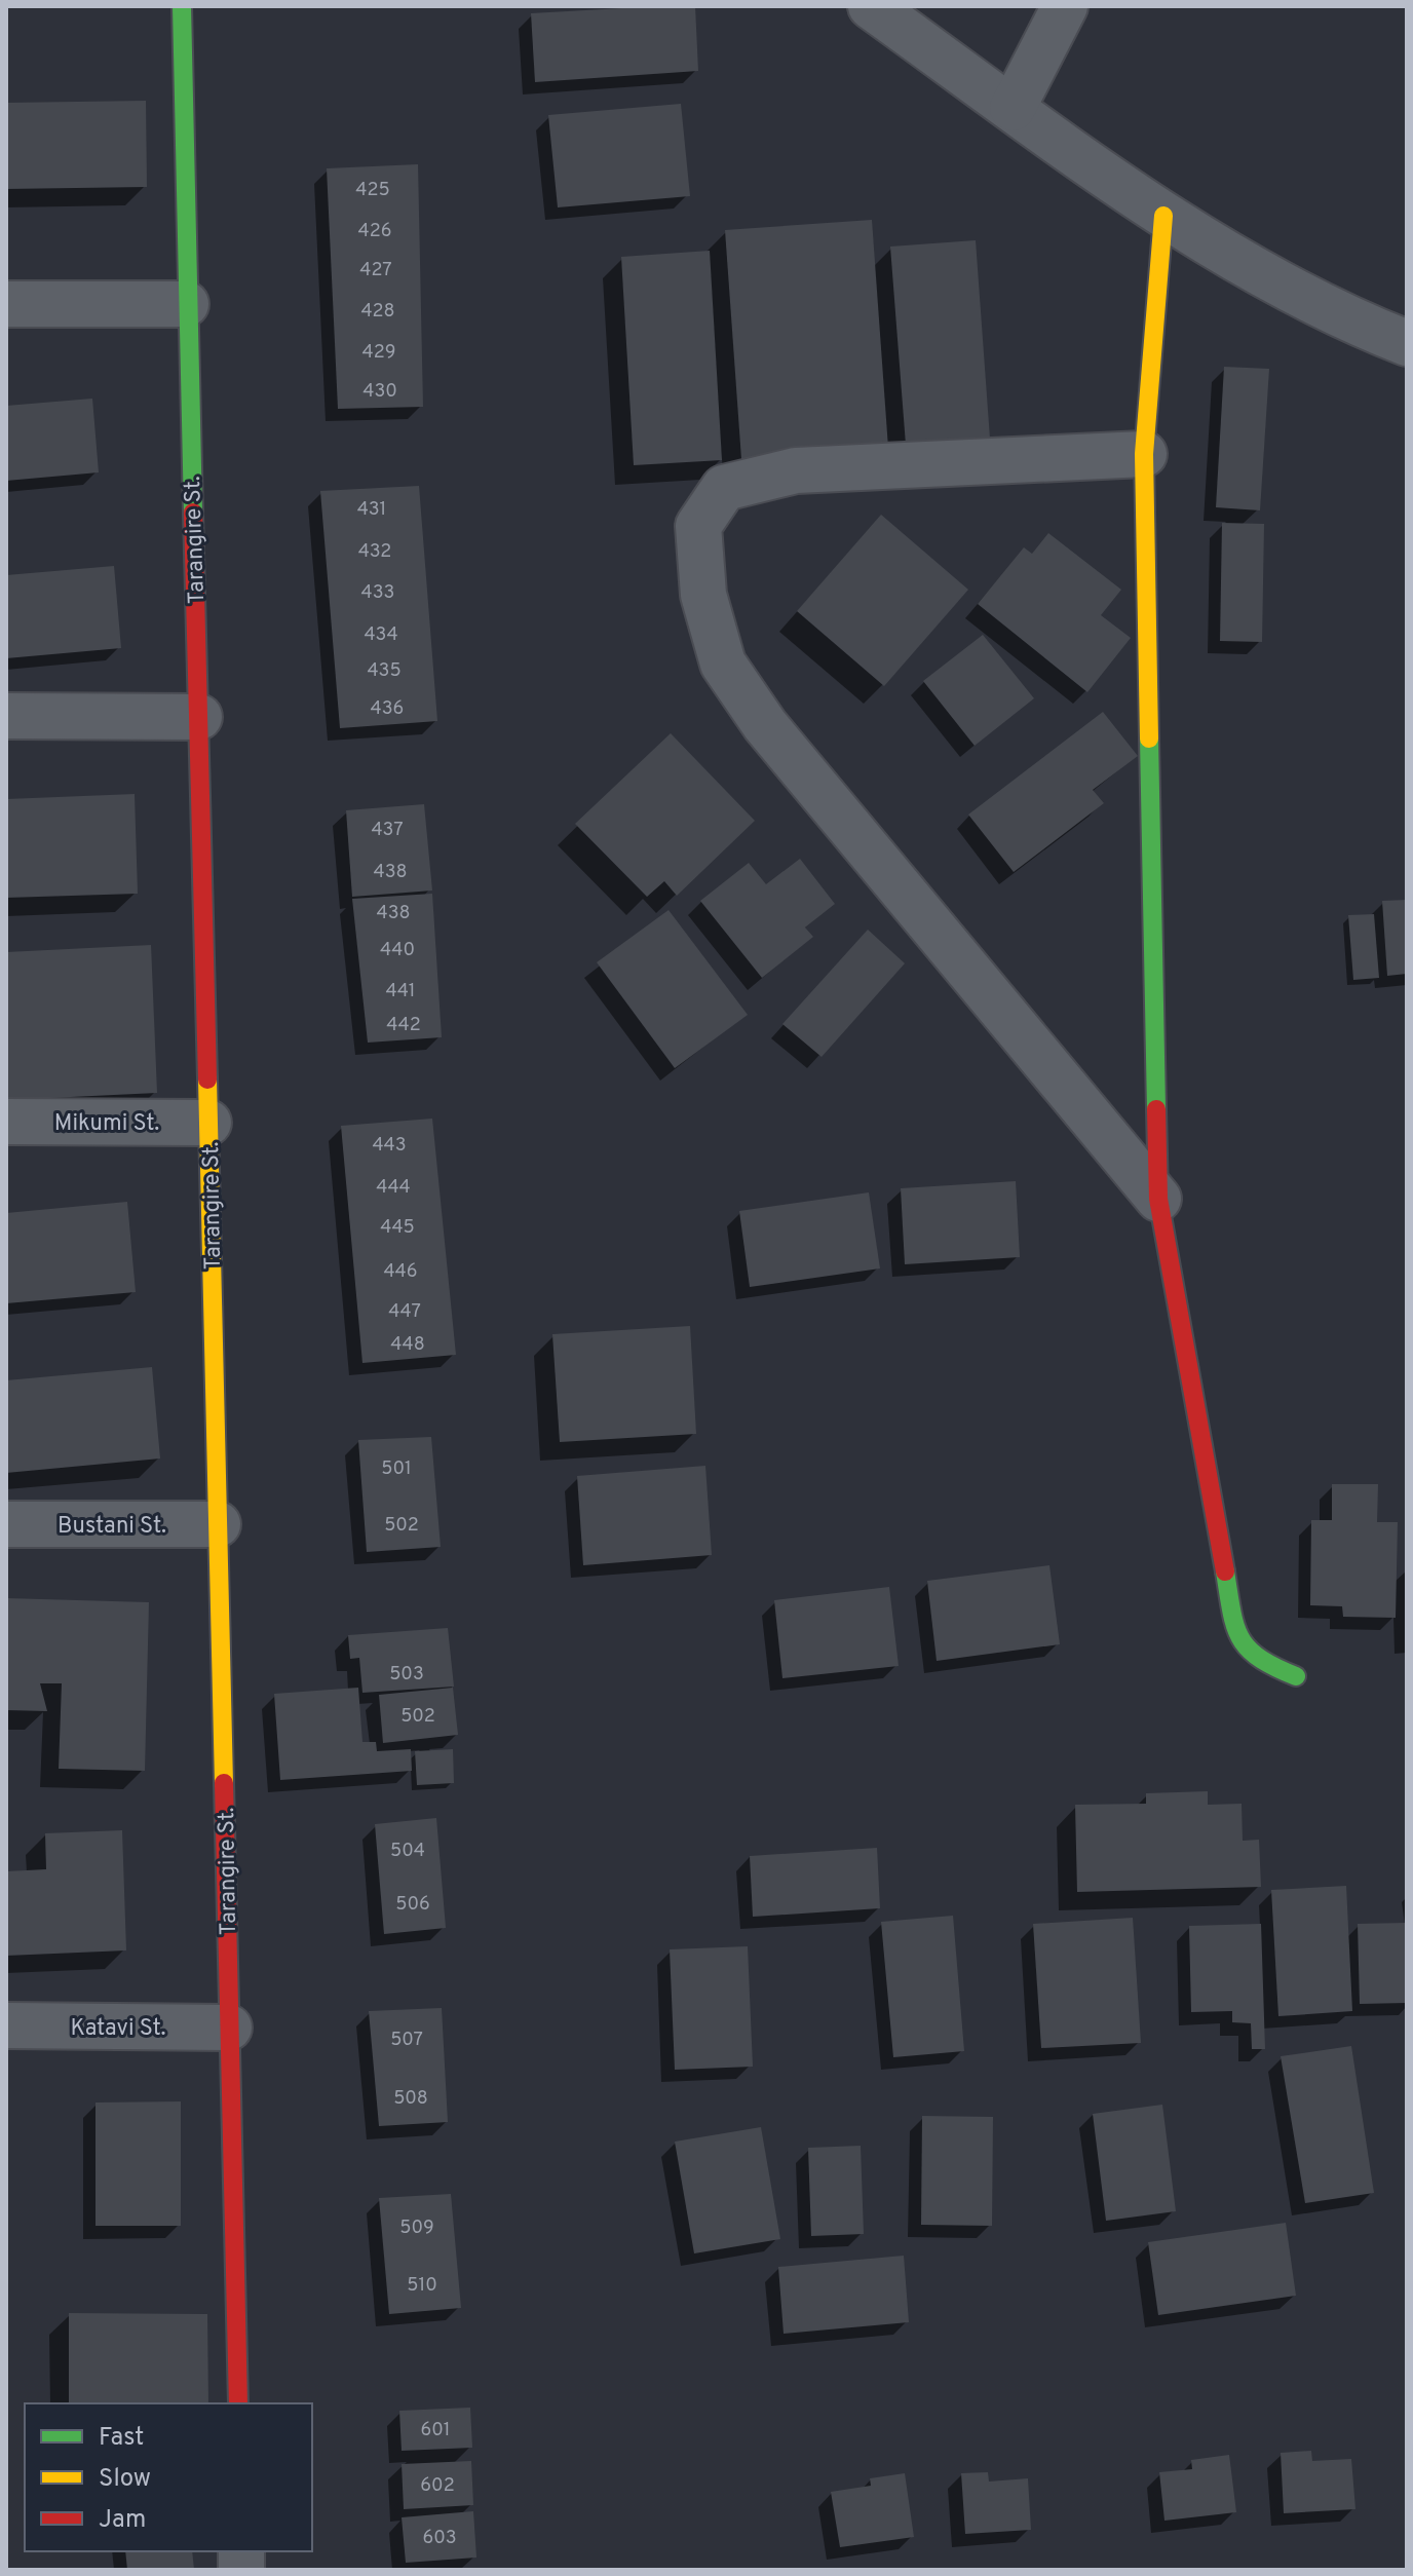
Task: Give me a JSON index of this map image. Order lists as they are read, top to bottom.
{
  "streets": {
    "street": [
      "Tarangire St.",
      "Mikumi St.",
      "Bustani St.",
      "Katavi St."
    ]
  },
  "crossings": [
    ["Tarangire St.", "Mikumi St."],
    ["Tarangire St.", "Bustani St."],
    ["Tarangire St.", "Katavi St."]
  ],
  "house_numbers": [
    "425",
    "426",
    "427",
    "428",
    "429",
    "430",
    "431",
    "432",
    "433",
    "434",
    "435",
    "436",
    "437",
    "438",
    "438",
    "440",
    "441",
    "442",
    "443",
    "444",
    "445",
    "446",
    "447",
    "448",
    "501",
    "502",
    "503",
    "502",
    "504",
    "506",
    "507",
    "508",
    "509",
    "510",
    "601",
    "602",
    "603"
  ],
  "legend": ["Fast", "Slow", "Jam"]
}
